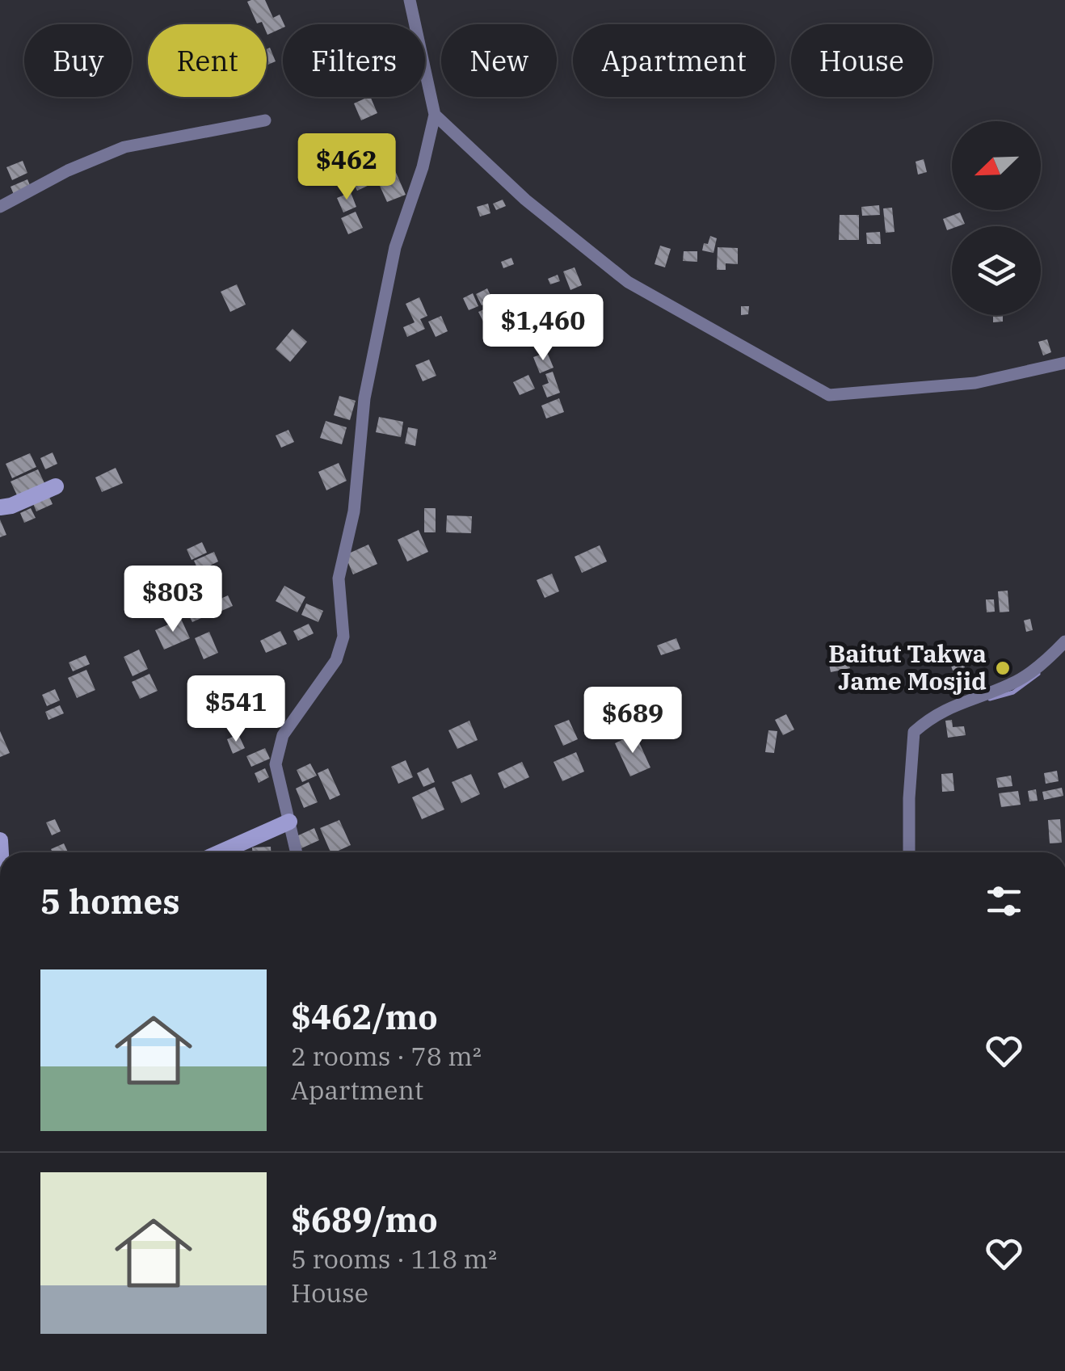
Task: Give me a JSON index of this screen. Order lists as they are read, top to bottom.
{
  "places": ["Baitut Takwa Jame Mosjid"],
  "north": "bottom left",
  "page": {
    "chip": [
      "Buy",
      "Rent",
      "Filters",
      "New",
      "Apartment",
      "House"
    ],
    "price": [
      "$462",
      "$1,460",
      "$803",
      "$541",
      "$689"
    ],
    "heading": "5 homes",
    "list": [
      {
        "name": "$462/mo",
        "note": "2 rooms · 78 m² · Apartment"
      },
      {
        "name": "$689/mo",
        "note": "5 rooms · 118 m² · House"
      }
    ]
  }
}
